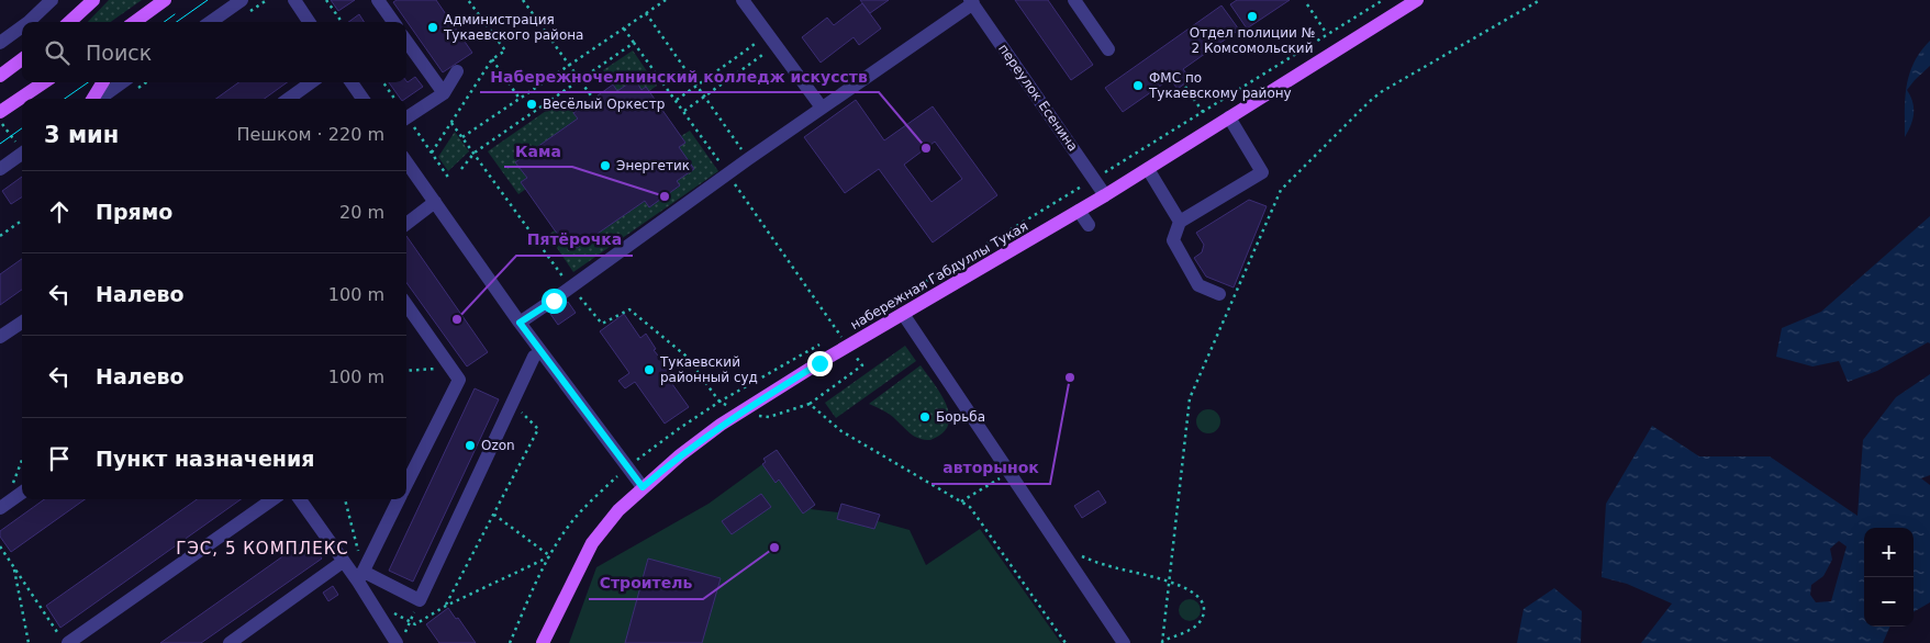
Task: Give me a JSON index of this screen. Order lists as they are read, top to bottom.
{
  "streets": {
    "main road": ["набережная Габдуллы Тукая"],
    "street": ["переулок Есенина"]
  },
  "crossings": [
    ["переулок Есенина", "набережная Габдуллы Тукая"]
  ],
  "districts": ["ГЭС, 5 КОМПЛЕКС"],
  "places": [
    "Отдел полиции № 2 Комсомольский",
    "Администрация Тукаевского района",
    "ФМС по Тукаевскому району",
    "Весёлый Оркестр",
    "Набережночелнинский колледж искусств",
    "Энергетик",
    "Кама",
    "Пятёрочка",
    "Тукаевский районный суд",
    "авторынок",
    "Борьба",
    "Ozon",
    "Строитель"
  ],
  "page": {
    "search": "Поиск",
    "heading": ["3 мин", "Пешком · 220 m"],
    "list": [
      ["Прямо", "20 m"],
      ["Налево", "100 m"],
      ["Налево", "100 m"],
      "Пункт назначения"
    ],
    "map_buttons": ["+", "−"]
  }
}
